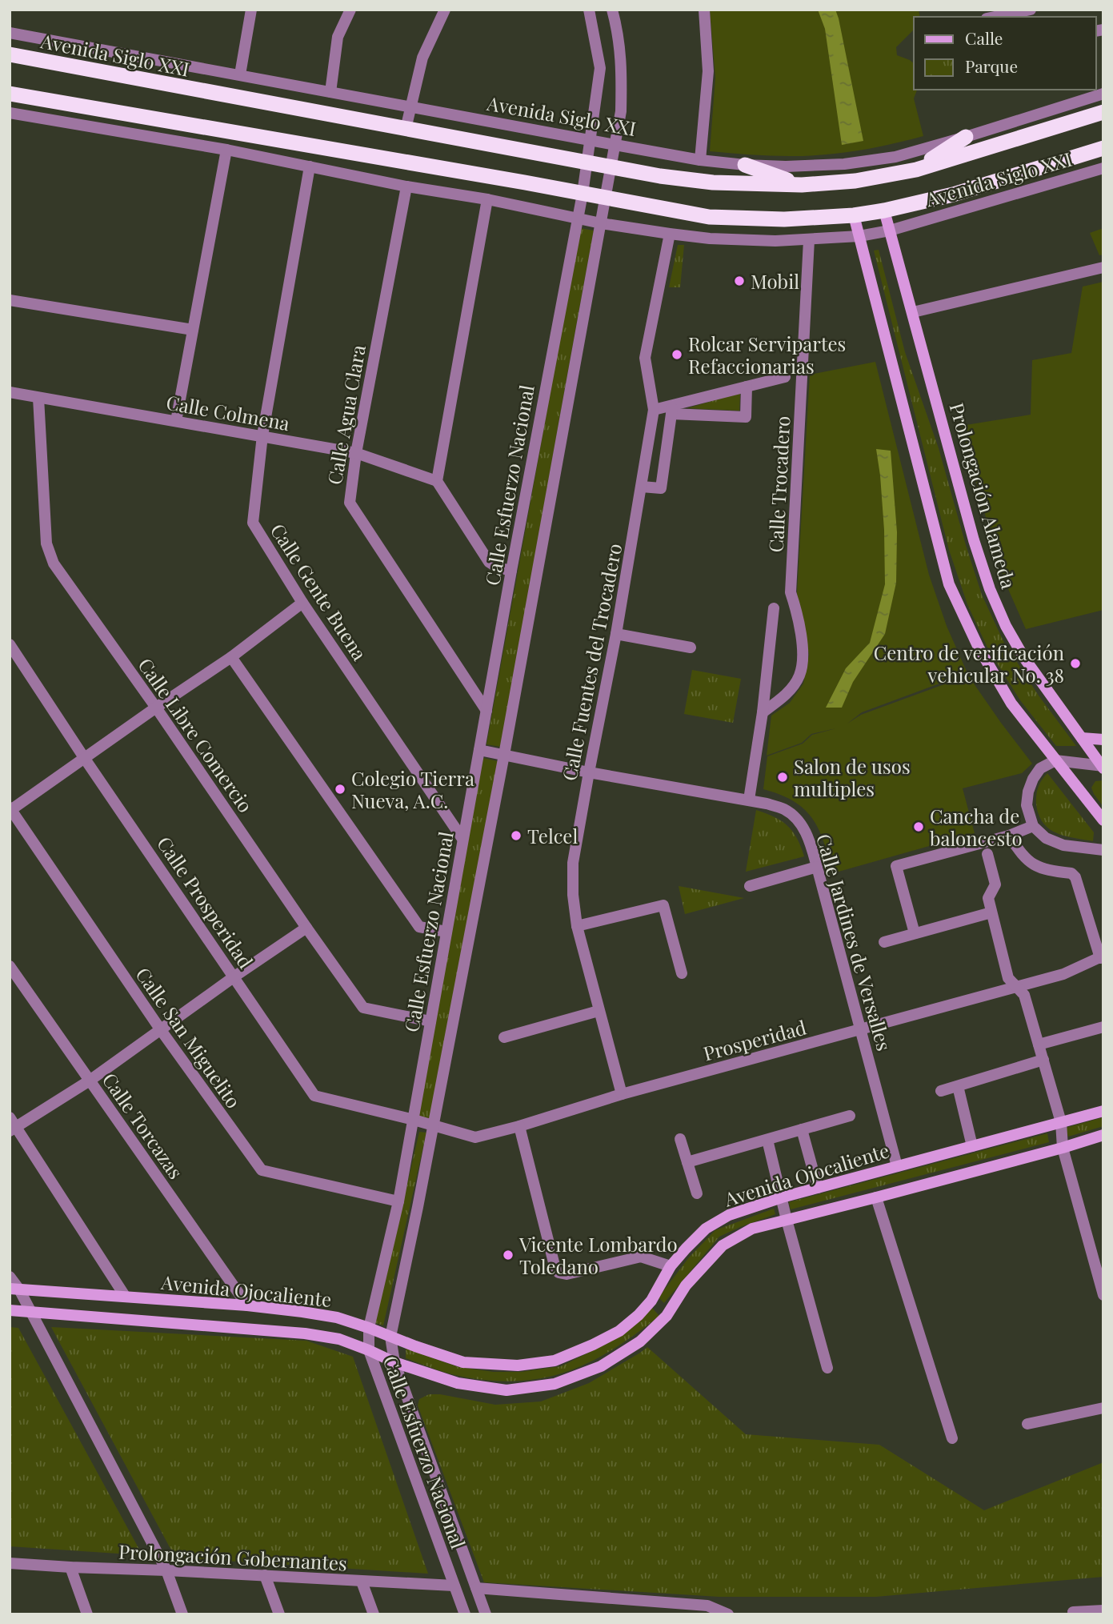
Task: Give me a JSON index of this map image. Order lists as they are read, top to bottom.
{
  "streets": {
    "highway": ["Avenida Siglo XXI"],
    "main road": ["Prolongación Alameda", "Avenida Ojocaliente"],
    "street": [
      "Calle Colmena",
      "Calle Agua Clara",
      "Calle Trocadero",
      "Calle Esfuerzo Nacional",
      "Calle Gente Buena",
      "Calle Fuentes del Trocadero",
      "Calle Libre Comercio",
      "Calle Prosperidad",
      "Calle Jardines de Versalles",
      "Calle San Miguelito",
      "Prosperidad",
      "Calle Torcazas",
      "Prolongación Gobernantes"
    ]
  },
  "crossings": [
    ["Avenida Siglo XXI", "Calle Agua Clara"],
    ["Avenida Siglo XXI", "Calle Trocadero"],
    ["Avenida Siglo XXI", "Calle Esfuerzo Nacional"],
    ["Avenida Siglo XXI", "Prolongación Alameda"],
    ["Avenida Siglo XXI", "Calle Gente Buena"],
    ["Avenida Siglo XXI", "Calle Fuentes del Trocadero"],
    ["Calle Colmena", "Calle Agua Clara"],
    ["Calle Colmena", "Calle Gente Buena"],
    ["Calle Colmena", "Calle Libre Comercio"],
    ["Calle Agua Clara", "Calle Esfuerzo Nacional"],
    ["Calle Esfuerzo Nacional", "Calle Gente Buena"],
    ["Calle Esfuerzo Nacional", "Calle Libre Comercio"],
    ["Calle Esfuerzo Nacional", "Calle Prosperidad"],
    ["Calle Esfuerzo Nacional", "Calle Jardines de Versalles"],
    ["Calle Esfuerzo Nacional", "Calle San Miguelito"],
    ["Calle Esfuerzo Nacional", "Prosperidad"],
    ["Calle Esfuerzo Nacional", "Avenida Ojocaliente"],
    ["Calle Esfuerzo Nacional", "Prolongación Gobernantes"],
    ["Calle Fuentes del Trocadero", "Calle Jardines de Versalles"],
    ["Calle Fuentes del Trocadero", "Prosperidad"],
    ["Calle Prosperidad", "Prosperidad"],
    ["Calle Jardines de Versalles", "Prosperidad"],
    ["Calle Jardines de Versalles", "Avenida Ojocaliente"],
    ["Calle Torcazas", "Avenida Ojocaliente"]
  ],
  "places": [
    "Mobil",
    "Rolcar Servipartes Refaccionarias",
    "Centro de verificación vehicular No. 38",
    "Salon de usos multiples",
    "Colegio Tierra Nueva, A.C.",
    "Cancha de baloncesto",
    "Telcel",
    "Vicente Lombardo Toledano"
  ],
  "legend": ["Calle", "Parque"]
}
